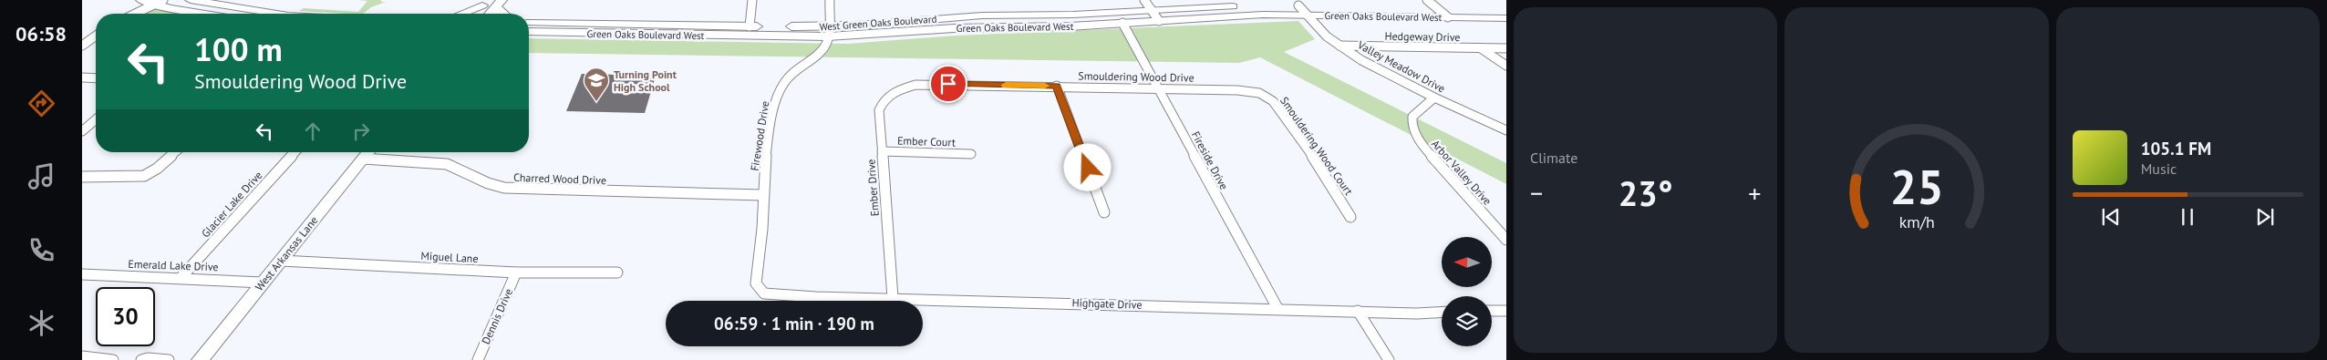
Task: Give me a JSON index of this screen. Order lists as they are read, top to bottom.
{
  "streets": {
    "main road": ["Green Oaks Boulevard West", "West Green Oaks Boulevard", "West Arkansas Lane"],
    "street": [
      "Hedgeway Drive",
      "Valley Meadow Drive",
      "Smouldering Wood Drive",
      "Firewood Drive",
      "Ember Court",
      "Smouldering Wood Court",
      "Fireside Drive",
      "Arbor Valley Drive",
      "Charred Wood Drive",
      "Ember Drive",
      "Glacier Lake Drive",
      "Miguel Lane",
      "Emerald Lake Drive",
      "Highgate Drive",
      "Dennis Drive"
    ]
  },
  "crossings": [
    ["Green Oaks Boulevard West", "West Green Oaks Boulevard"],
    ["Green Oaks Boulevard West", "Valley Meadow Drive"],
    ["Green Oaks Boulevard West", "Firewood Drive"],
    ["Green Oaks Boulevard West", "Fireside Drive"],
    ["West Green Oaks Boulevard", "Valley Meadow Drive"],
    ["West Green Oaks Boulevard", "Firewood Drive"],
    ["Hedgeway Drive", "Valley Meadow Drive"],
    ["Valley Meadow Drive", "Arbor Valley Drive"],
    ["Smouldering Wood Drive", "Smouldering Wood Court"],
    ["Smouldering Wood Drive", "Fireside Drive"],
    ["Smouldering Wood Drive", "Ember Drive"],
    ["Firewood Drive", "Charred Wood Drive"],
    ["Firewood Drive", "Highgate Drive"],
    ["Ember Court", "Ember Drive"],
    ["Fireside Drive", "Highgate Drive"],
    ["Charred Wood Drive", "West Arkansas Lane"],
    ["Ember Drive", "Highgate Drive"],
    ["Glacier Lake Drive", "Emerald Lake Drive"],
    ["West Arkansas Lane", "Miguel Lane"],
    ["West Arkansas Lane", "Emerald Lake Drive"],
    ["Miguel Lane", "Dennis Drive"]
  ],
  "places": {
    "school or university": ["Turning Point High School"]
  },
  "north": "left",
  "page": {
    "tabs": "06:58",
    "tile": "Climate",
    "turn": ["100 m", "Smouldering Wood Drive"],
    "song": ["105.1 FM", "Music"],
    "heat": ["−", "23°", "+"],
    "limit": "30",
    "trip": "06:59 · 1 min · 190 m",
    "gauge": ["25", "km/h"]
  }
}
